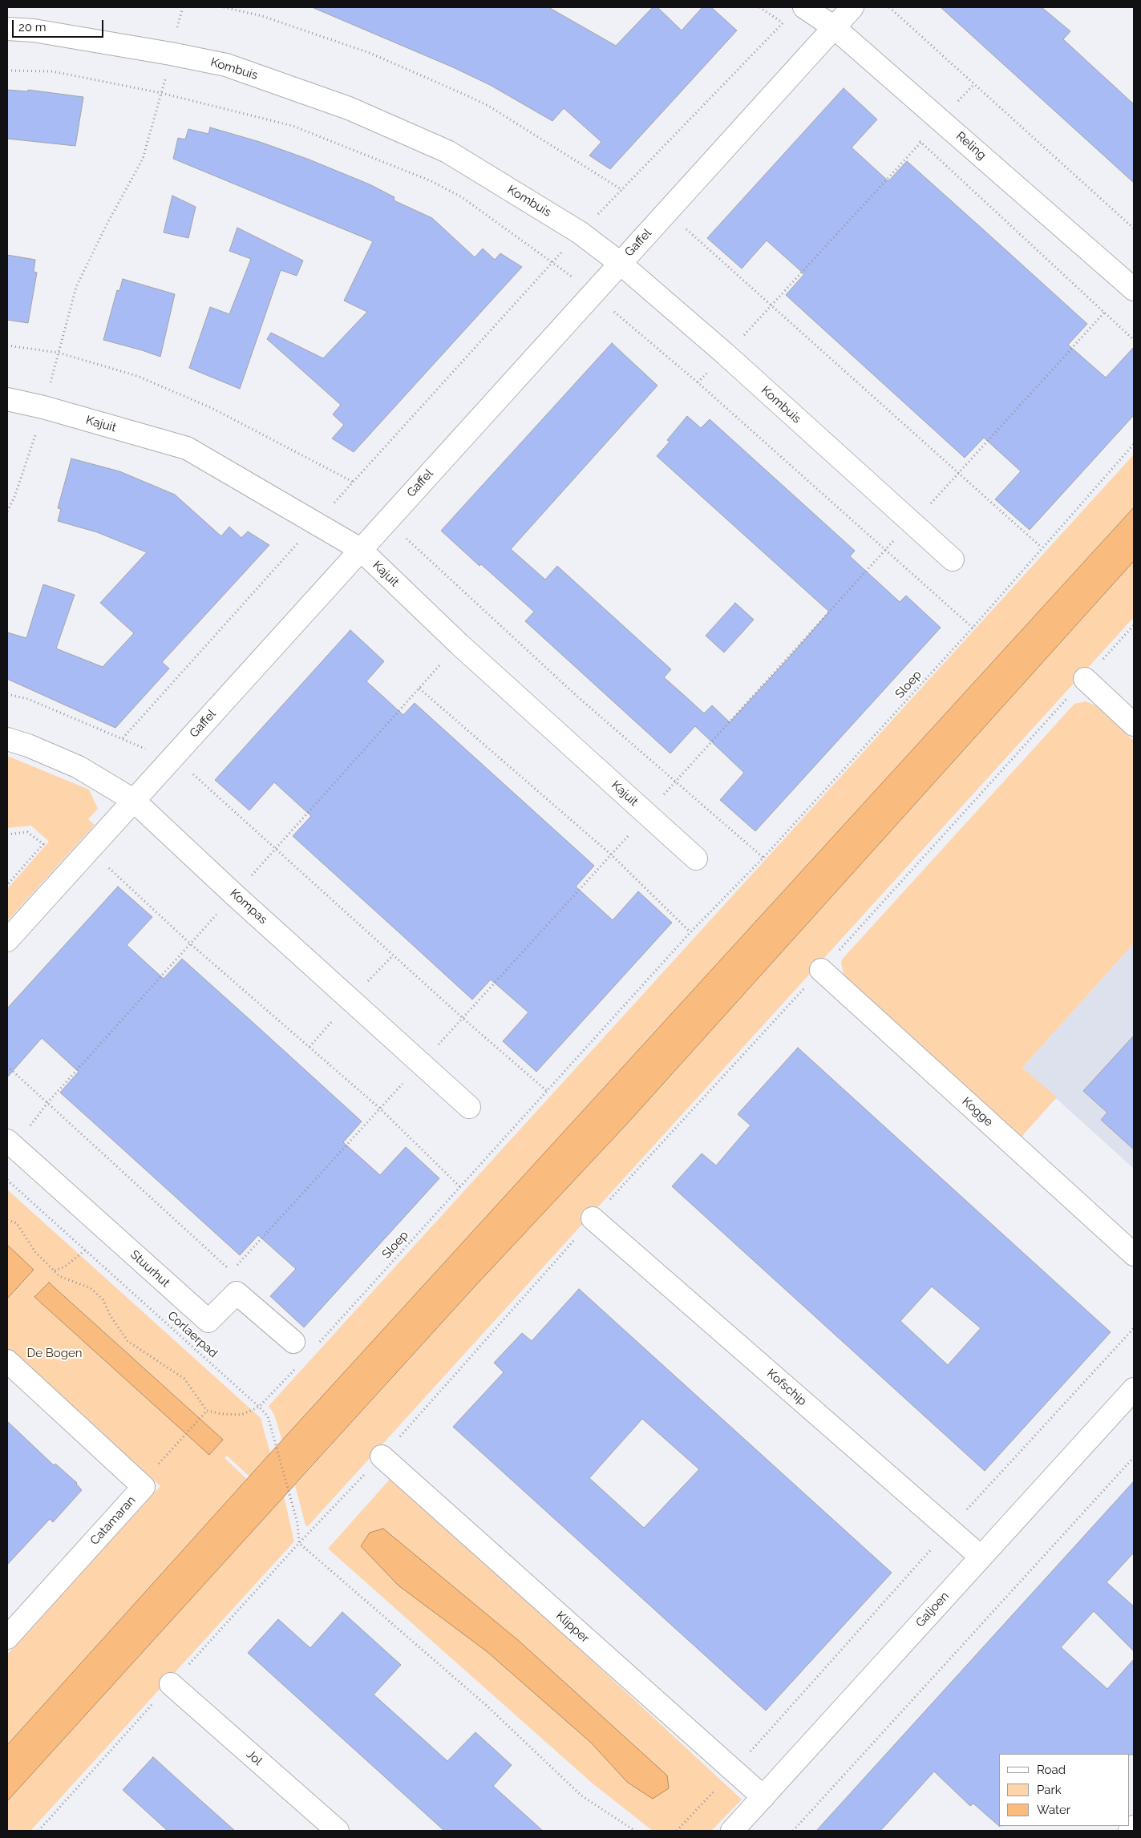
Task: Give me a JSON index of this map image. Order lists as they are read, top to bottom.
{
  "streets": {
    "street": [
      "Kombuis",
      "Reling",
      "Gaffel",
      "Kajuit",
      "Kompas",
      "Kogge",
      "Stuurhut",
      "Kofschip",
      "Catamaran",
      "Galjoen",
      "Klipper",
      "Jol"
    ],
    "path": ["Sloep", "Corlaerpad"]
  },
  "crossings": [
    ["Kombuis", "Gaffel"],
    ["Reling", "Gaffel"],
    ["Gaffel", "Kajuit"],
    ["Gaffel", "Kompas"],
    ["Kofschip", "Galjoen"],
    ["Galjoen", "Klipper"]
  ],
  "parks": ["De Bogen"],
  "legend": ["Road", "Park", "Water"],
  "scale_bar": "20 m"
}
